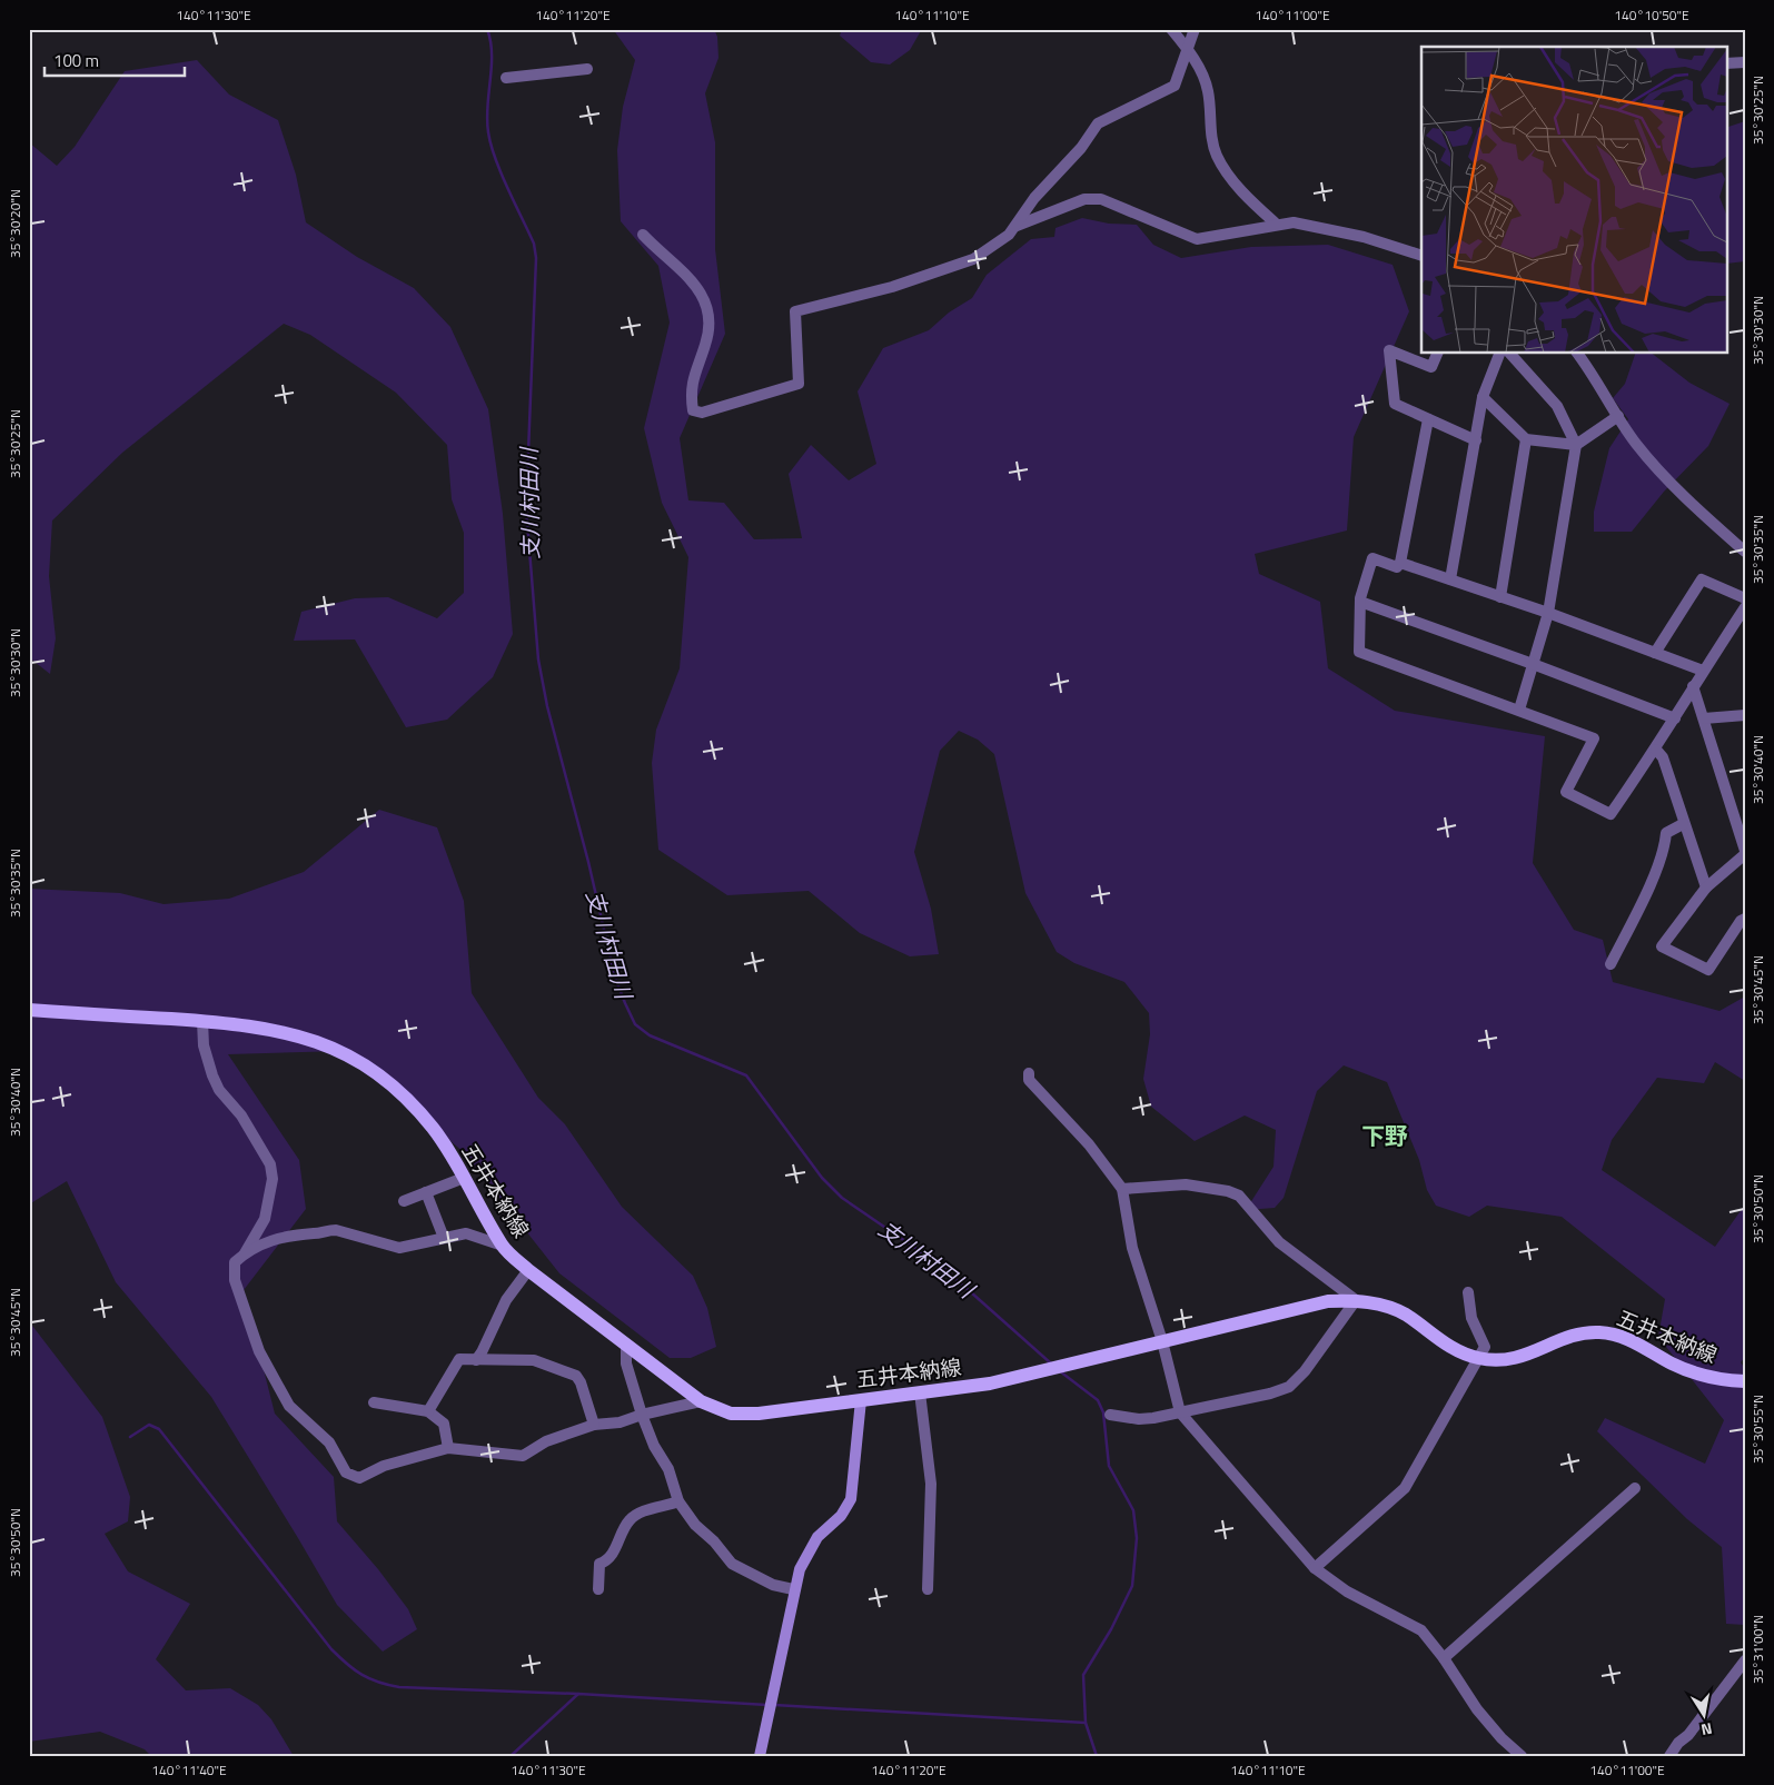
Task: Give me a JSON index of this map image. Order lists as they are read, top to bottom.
{
  "streets": {
    "main road": ["五井本納線"]
  },
  "districts": ["下野"],
  "water": ["支川村田川"],
  "scale_bar": "100 m",
  "north": "bottom",
  "coordinates": [
    "140°11'30\"E",
    "140°11'20\"E",
    "140°11'10\"E",
    "140°11'00\"E",
    "140°10'50\"E",
    "35°30'25\"N",
    "35°30'20\"N",
    "35°30'30\"N",
    "35°30'35\"N",
    "35°30'40\"N",
    "35°30'45\"N",
    "35°30'50\"N",
    "35°30'55\"N",
    "35°31'00\"N",
    "140°11'40\"E"
  ]
}
